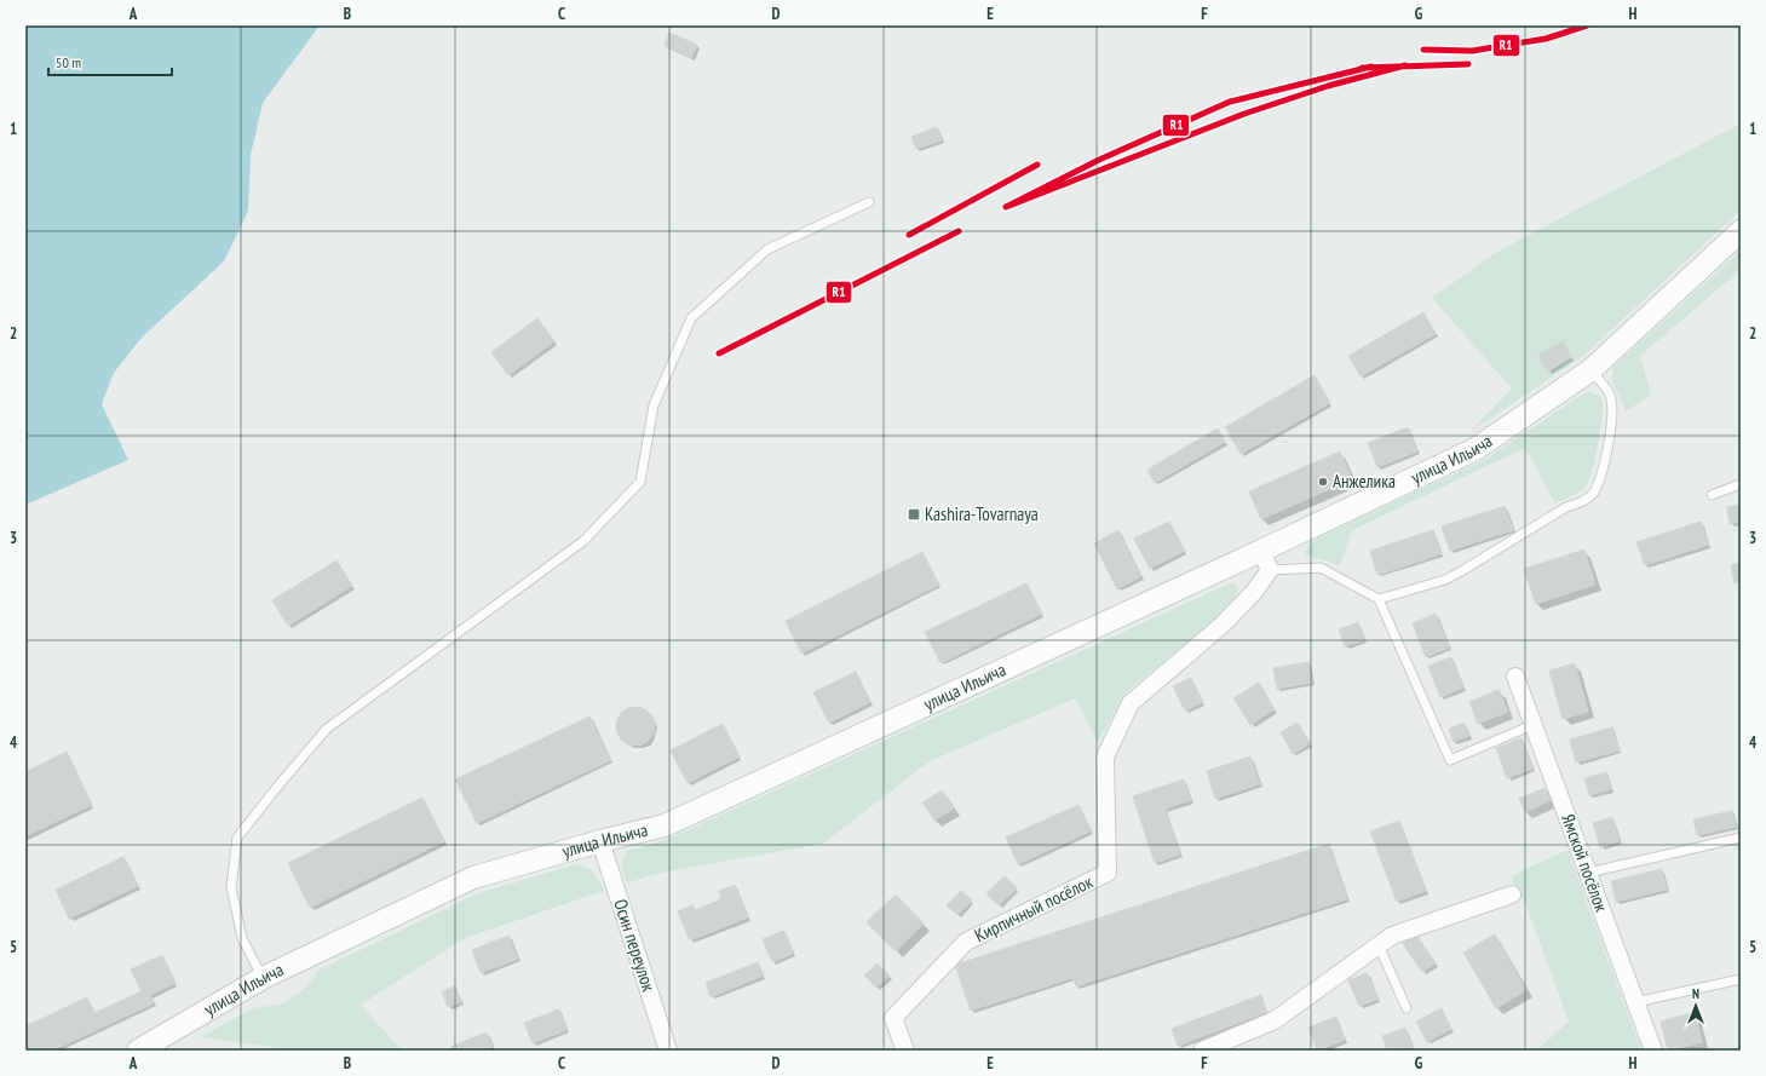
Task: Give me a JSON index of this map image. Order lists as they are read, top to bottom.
{
  "streets": {
    "street": [
      "улица Ильича",
      "Ямской посёлок",
      "Кирпичный посёлок",
      "Осин переулок"
    ]
  },
  "crossings": [
    ["улица Ильича", "Кирпичный посёлок"],
    ["улица Ильича", "Осин переулок"]
  ],
  "places": {
    "other": ["Анжелика"],
    "transit": ["Kashira-Tovarnaya"]
  },
  "lines": ["transit line R1"],
  "scale_bar": "50 m",
  "north": "top",
  "grid": {
    "columns": [
      "A",
      "B",
      "C",
      "D",
      "E",
      "F",
      "G",
      "H"
    ],
    "rows": [
      "1",
      "2",
      "3",
      "4",
      "5"
    ]
  }
}
